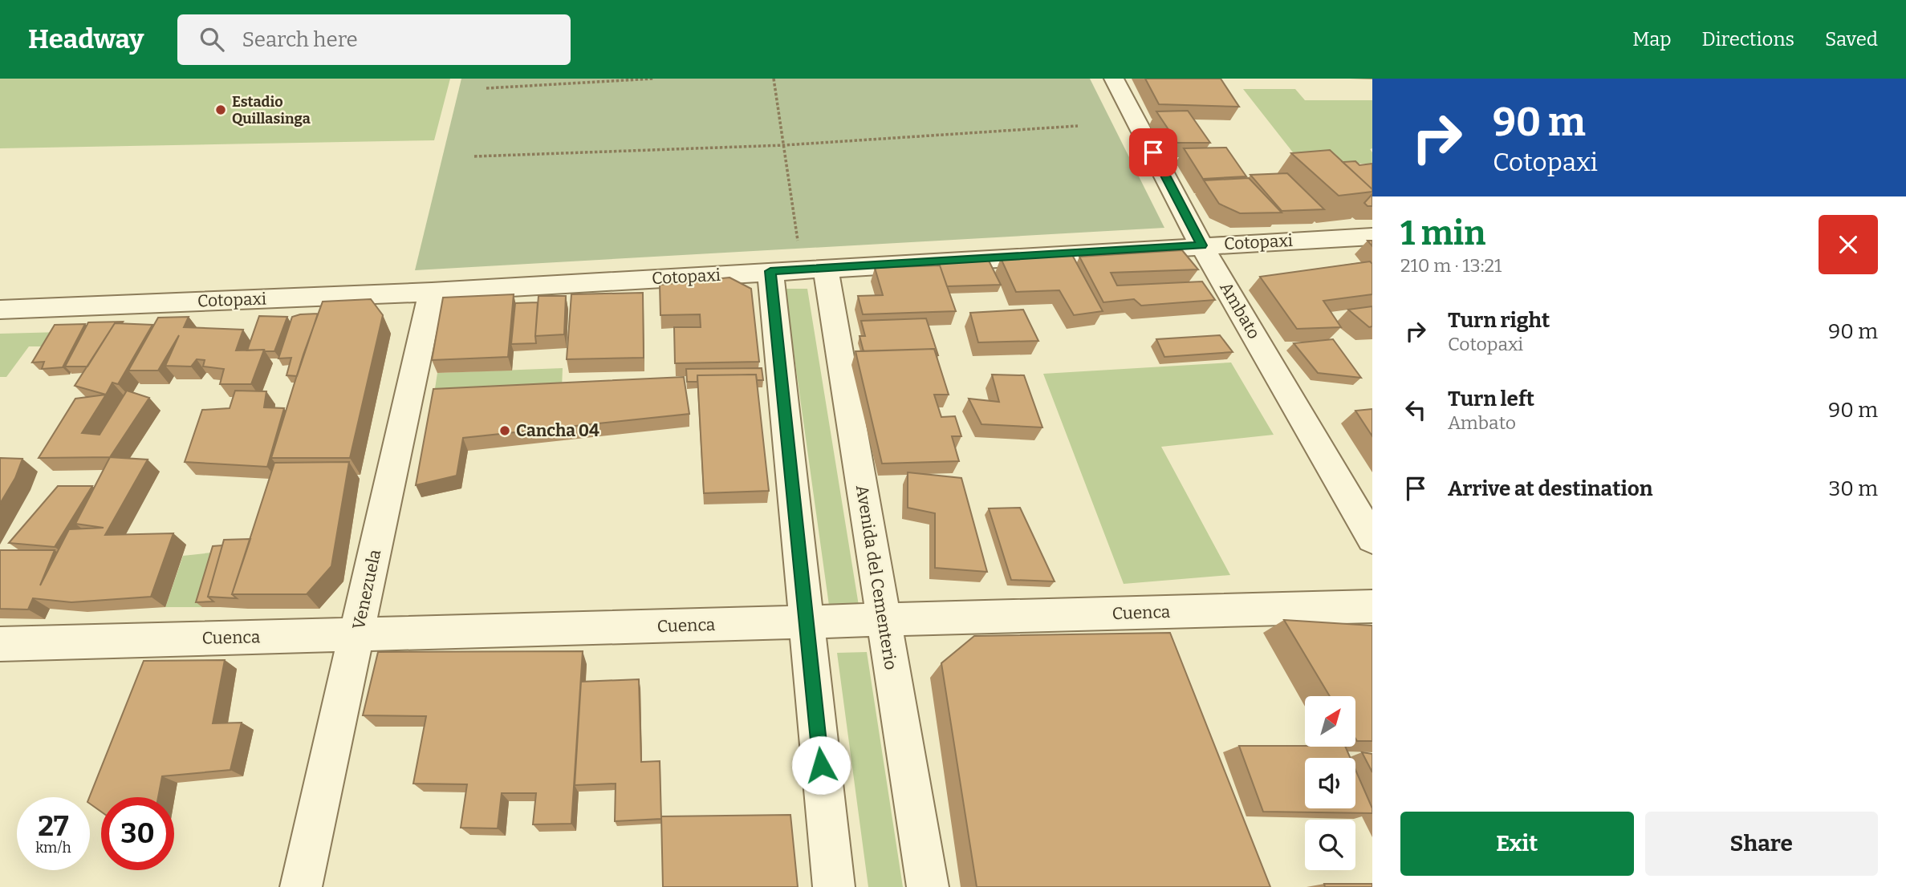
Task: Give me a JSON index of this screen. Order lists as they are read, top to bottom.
{
  "streets": {
    "street": [
      "Cotopaxi",
      "Ambato",
      "Avenida del Cementerio",
      "Venezuela",
      "Cuenca"
    ]
  },
  "crossings": [
    ["Cotopaxi", "Ambato"],
    ["Cotopaxi", "Avenida del Cementerio"],
    ["Cotopaxi", "Venezuela"],
    ["Avenida del Cementerio", "Cuenca"],
    ["Venezuela", "Cuenca"]
  ],
  "places": ["Estadio Quillasinga", "Cancha 04"],
  "north": "top right",
  "page": {
    "header": "Headway",
    "search": "Search here",
    "nav": ["Map", "Directions", "Saved"],
    "turn": ["90 m", "Cotopaxi"],
    "heading": ["1 min", "210 m · 13:21"],
    "list": [
      {
        "name": "Turn right",
        "note": "Cotopaxi",
        "value": "90 m"
      },
      {
        "name": "Turn left",
        "note": "Ambato",
        "value": "90 m"
      },
      {
        "name": "Arrive at destination",
        "value": "30 m"
      }
    ],
    "speed": "27 km/h",
    "limit": "30",
    "buttons": ["Exit", "Share"]
  }
}
